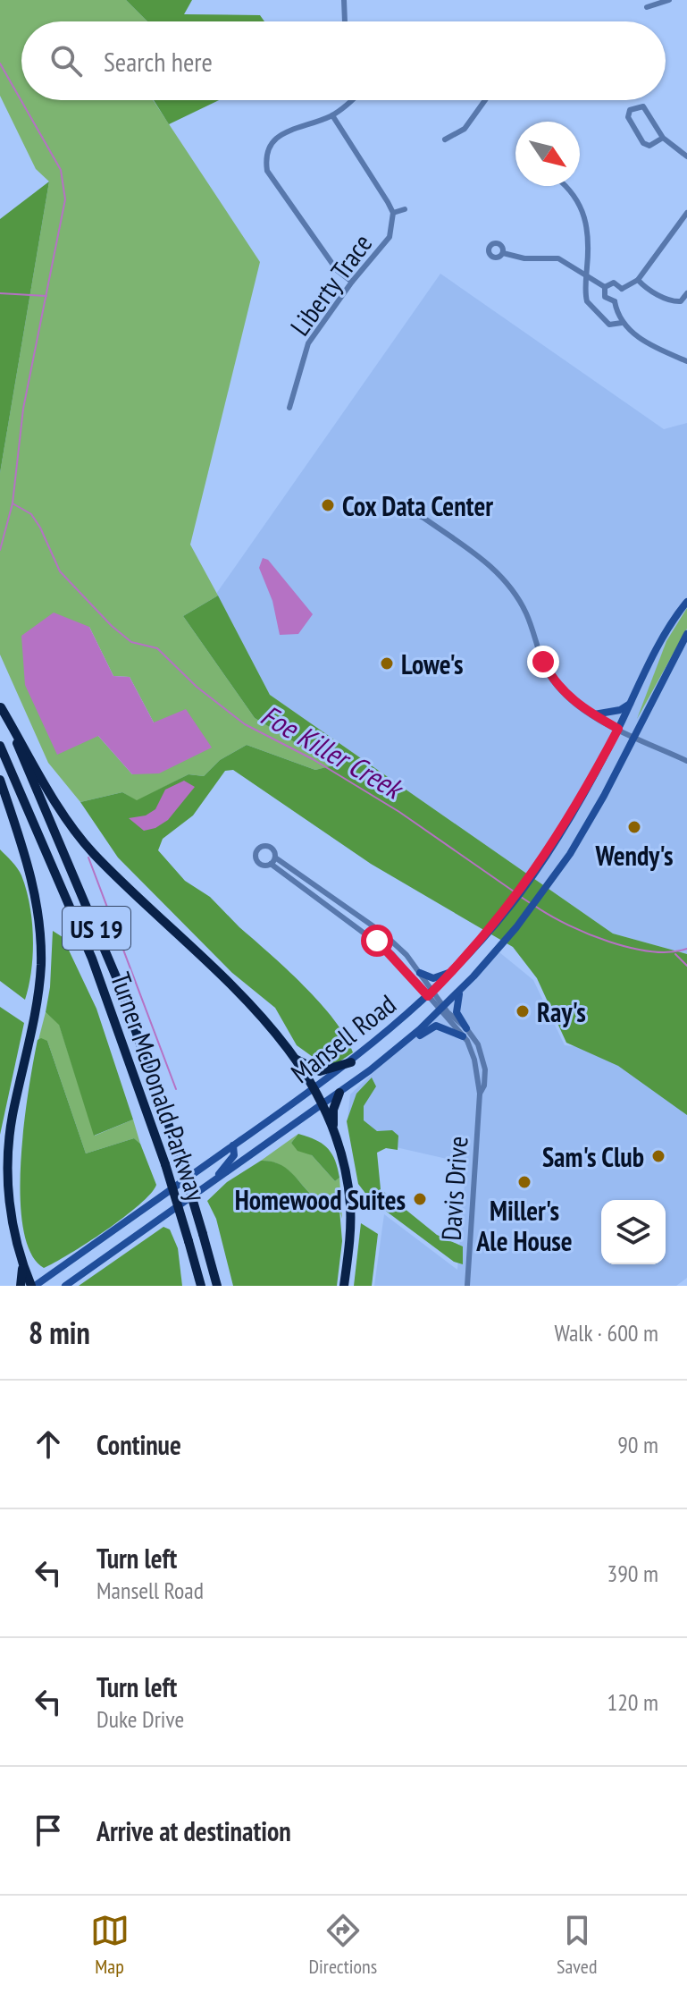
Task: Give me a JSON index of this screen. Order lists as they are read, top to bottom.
{
  "streets": {
    "highway": ["US 19", "Turner McDonald Parkway"],
    "main road": ["Mansell Road"],
    "street": ["Liberty Trace", "Davis Drive"]
  },
  "crossings": [
    ["Mansell Road", "Davis Drive"]
  ],
  "water": ["Foe Killer Creek"],
  "places": [
    "Cox Data Center",
    "Lowe's",
    "Wendy's",
    "Ray's",
    "Sam's Club",
    "Miller's Ale House",
    "Homewood Suites"
  ],
  "north": "bottom right",
  "page": {
    "search": "Search here",
    "heading": ["8 min", "Walk · 600 m"],
    "list": [
      ["Continue", "90 m"],
      ["Turn left", "Mansell Road", "390 m"],
      ["Turn left", "Duke Drive", "120 m"],
      "Arrive at destination"
    ],
    "nav": ["Map", "Directions", "Saved"]
  }
}
